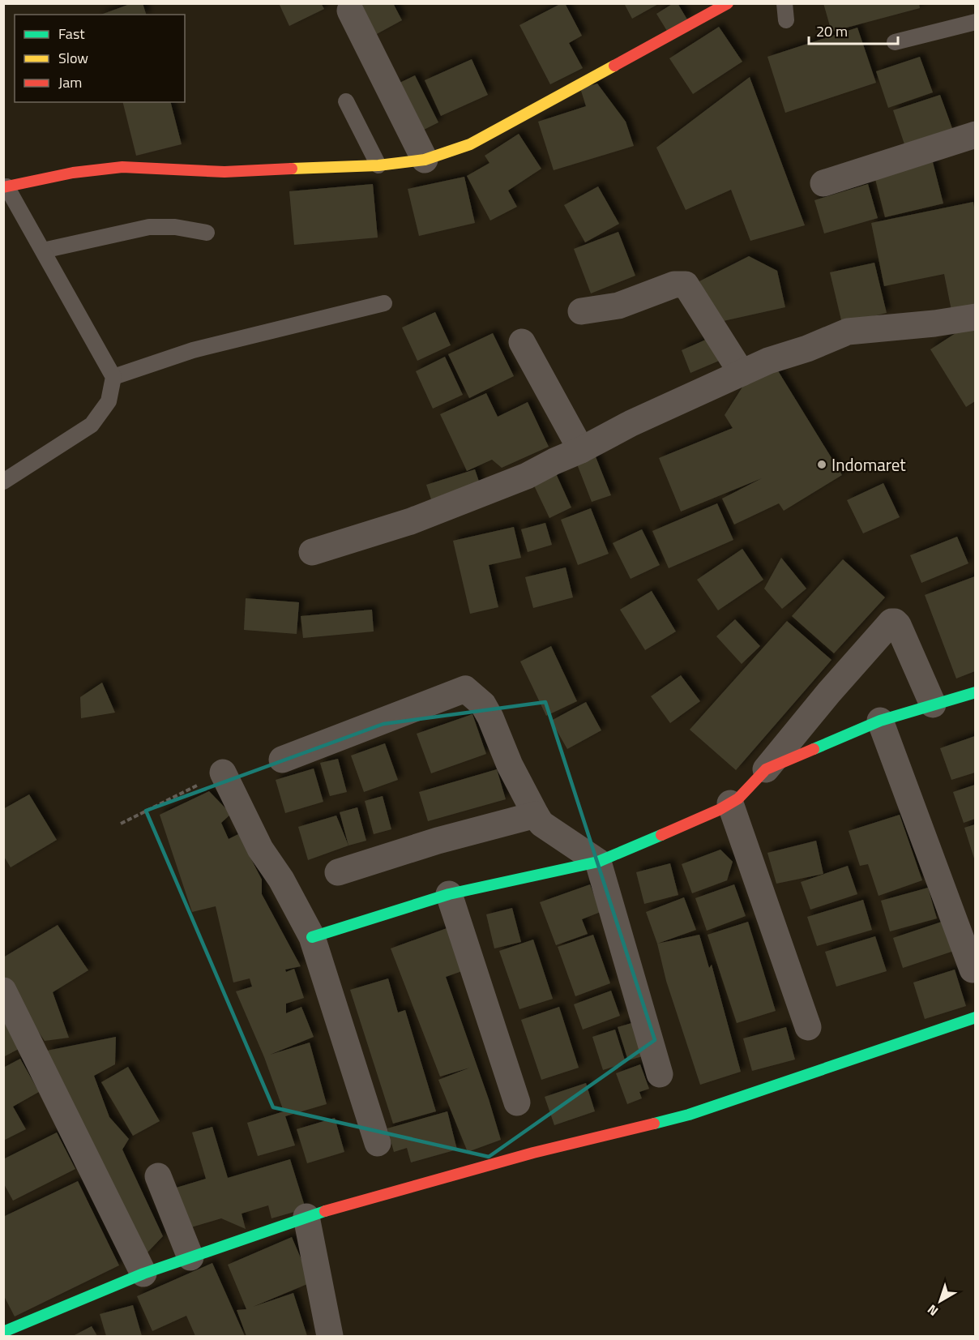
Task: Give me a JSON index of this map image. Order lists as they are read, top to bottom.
{
  "places": ["Indomaret"],
  "legend": ["Fast", "Slow", "Jam"],
  "scale_bar": "20 m",
  "north": "bottom left"
}
